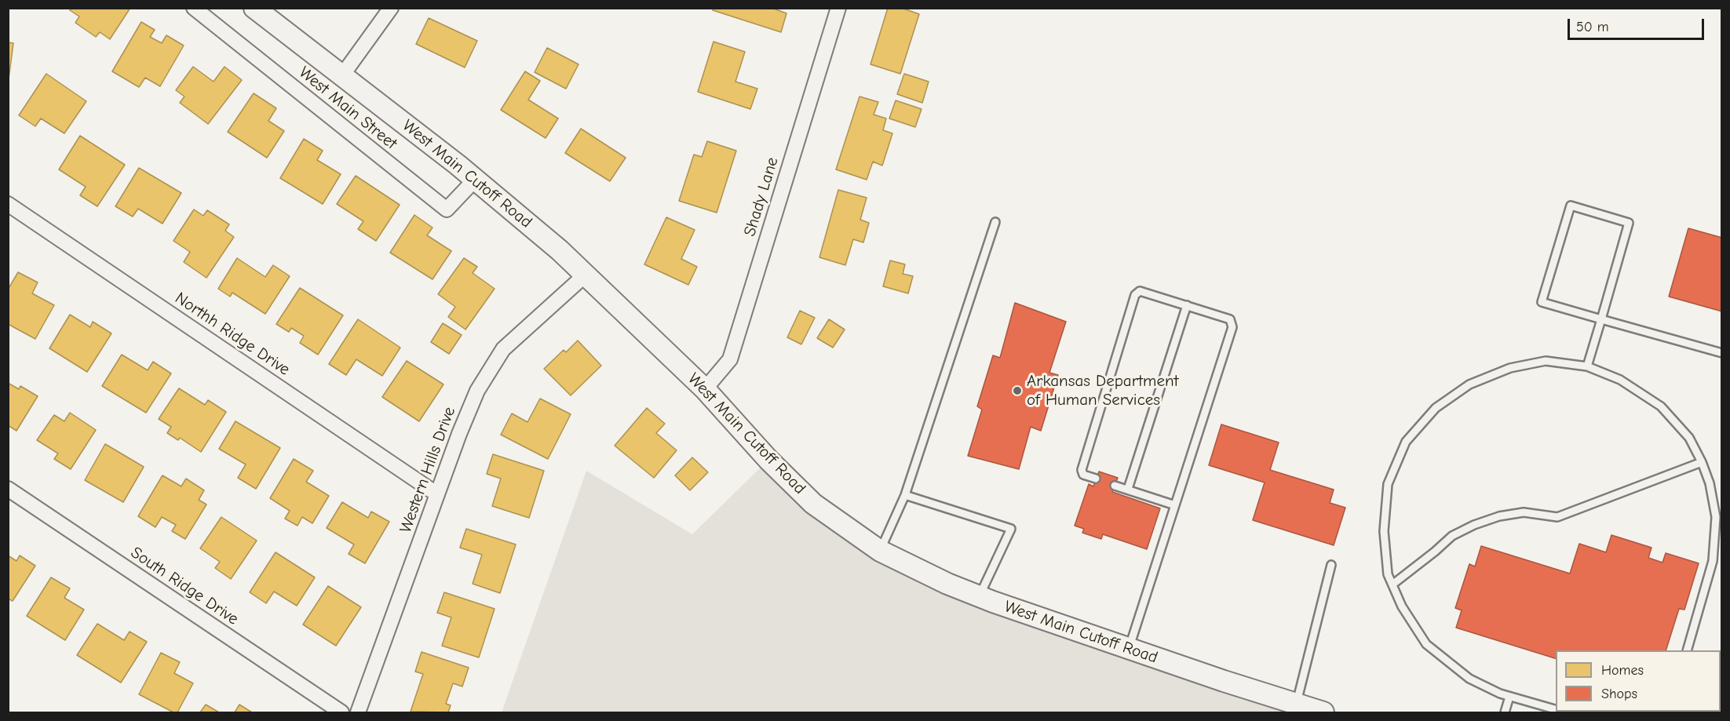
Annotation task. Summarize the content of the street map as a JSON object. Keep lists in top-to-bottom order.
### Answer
{
  "streets": {
    "main road": ["West Main Cutoff Road"],
    "street": [
      "West Main Street",
      "Shady Lane",
      "Northh Ridge Drive",
      "Western Hills Drive",
      "South Ridge Drive"
    ]
  },
  "crossings": [
    ["West Main Street", "West Main Cutoff Road"],
    ["West Main Cutoff Road", "Shady Lane"],
    ["West Main Cutoff Road", "Western Hills Drive"],
    ["Northh Ridge Drive", "Western Hills Drive"]
  ],
  "places": ["Arkansas Department of Human Services"],
  "legend": ["Homes", "Shops"],
  "scale_bar": "50 m"
}
